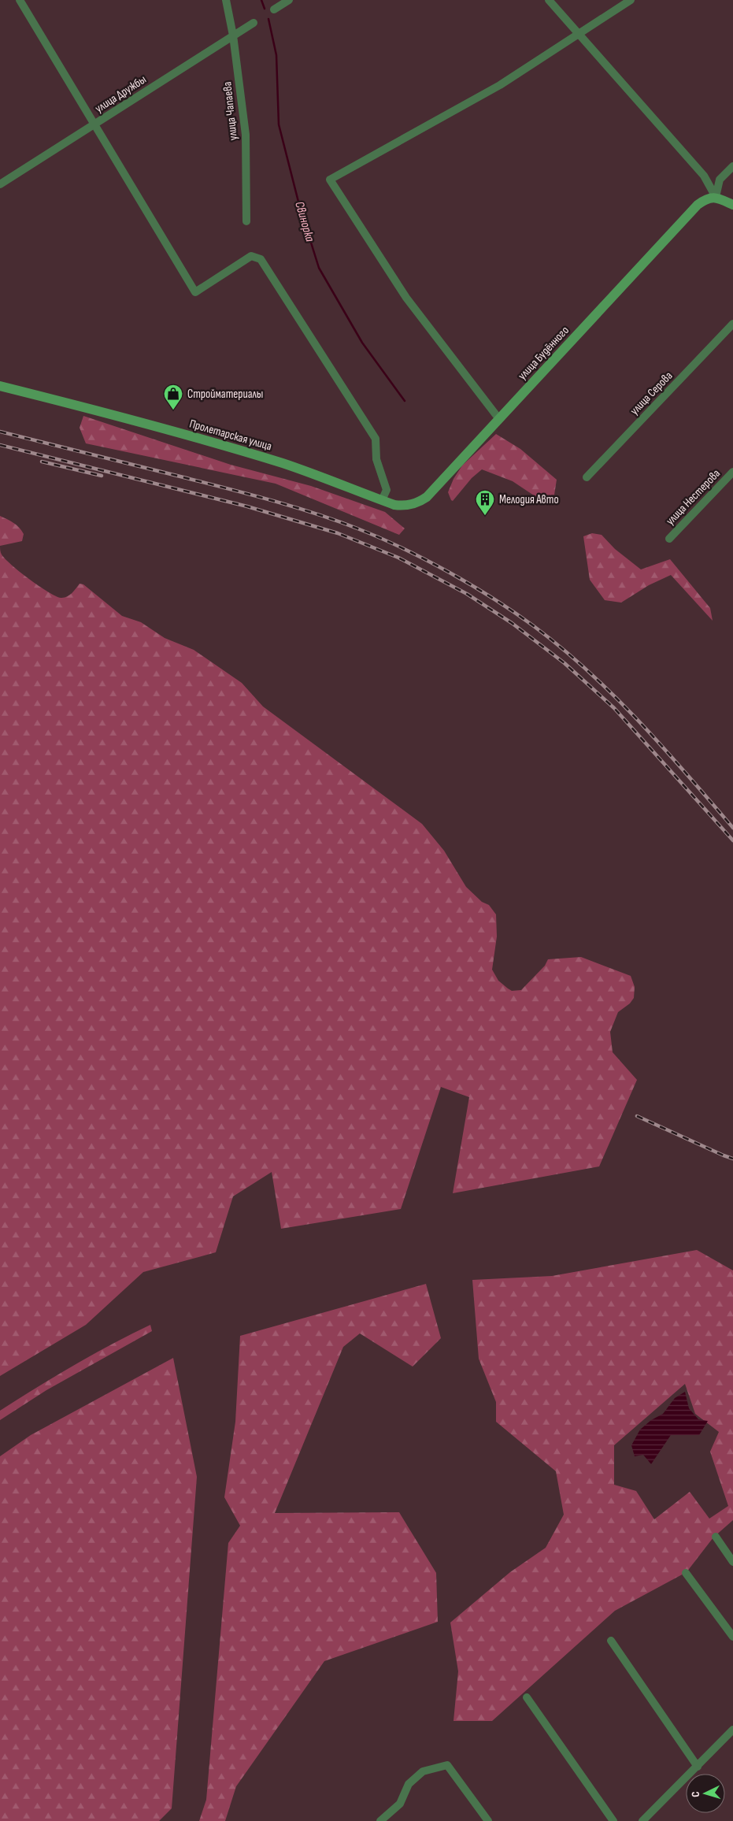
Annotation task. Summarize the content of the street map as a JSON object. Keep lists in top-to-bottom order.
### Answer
{
  "streets": {
    "main road": ["улица Будённого", "Пролетарская улица"],
    "street": [
      "улица Дружбы",
      "улица Чапаева",
      "улица Серова",
      "улица Нестерова"
    ]
  },
  "crossings": [
    ["улица Дружбы", "улица Чапаева"],
    ["улица Будённого", "Пролетарская улица"]
  ],
  "water": ["Свинорка"],
  "places": {
    "shop": ["Стройматериалы"],
    "building": ["Мелодия Авто"]
  },
  "north": "left"
}
